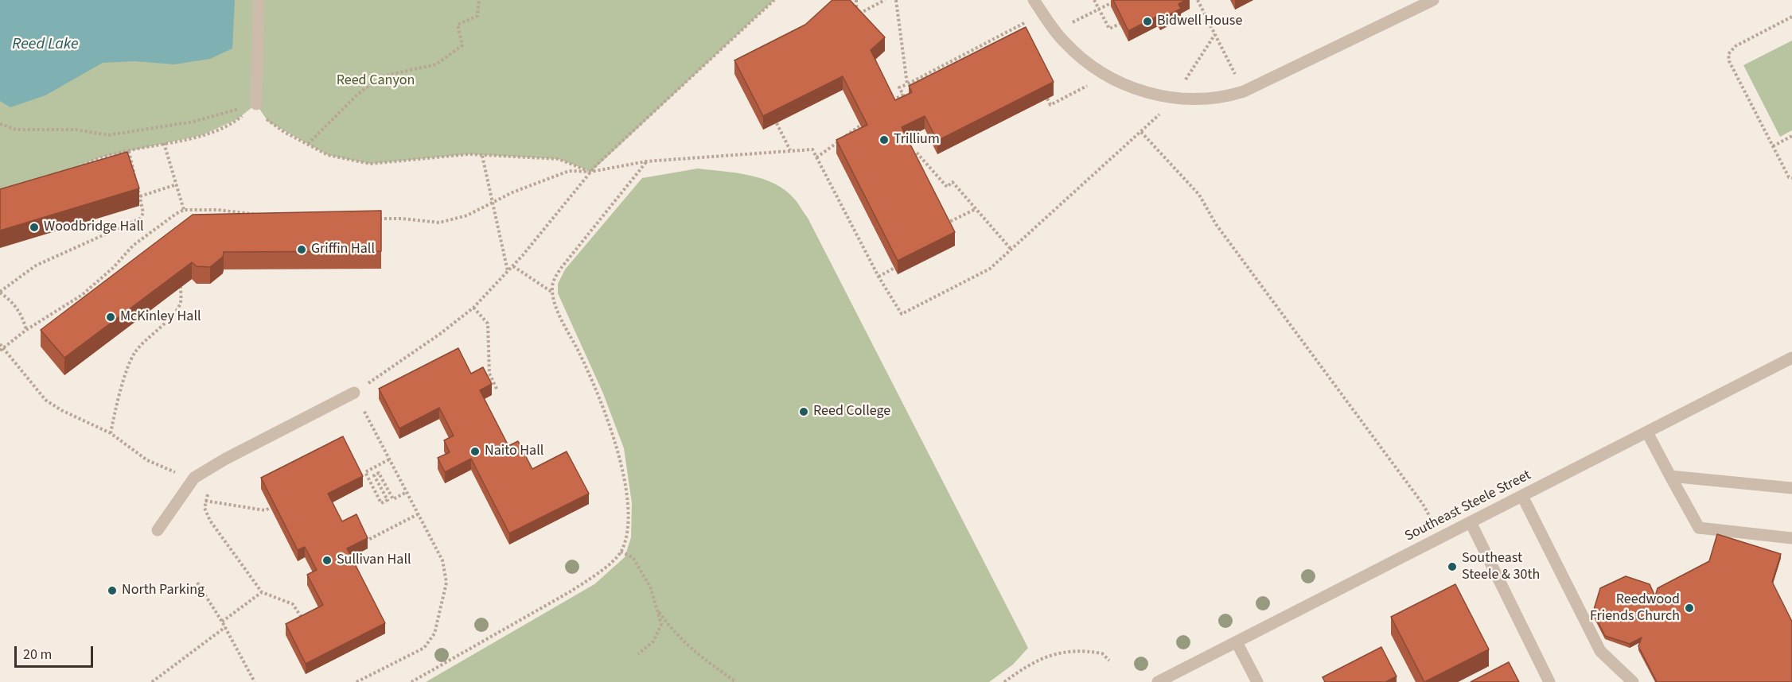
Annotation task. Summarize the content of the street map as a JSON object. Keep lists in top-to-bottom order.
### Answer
{
  "streets": {
    "street": ["Southeast Steele Street"]
  },
  "water": ["Reed Lake"],
  "parks": ["Reed Canyon"],
  "places": [
    "Bidwell House",
    "Trillium",
    "Woodbridge Hall",
    "Griffin Hall",
    "McKinley Hall",
    "Reed College",
    "Naito Hall",
    "Sullivan Hall",
    "Southeast Steele & 30th",
    "North Parking",
    "Reedwood Friends Church"
  ],
  "scale_bar": "20 m"
}
